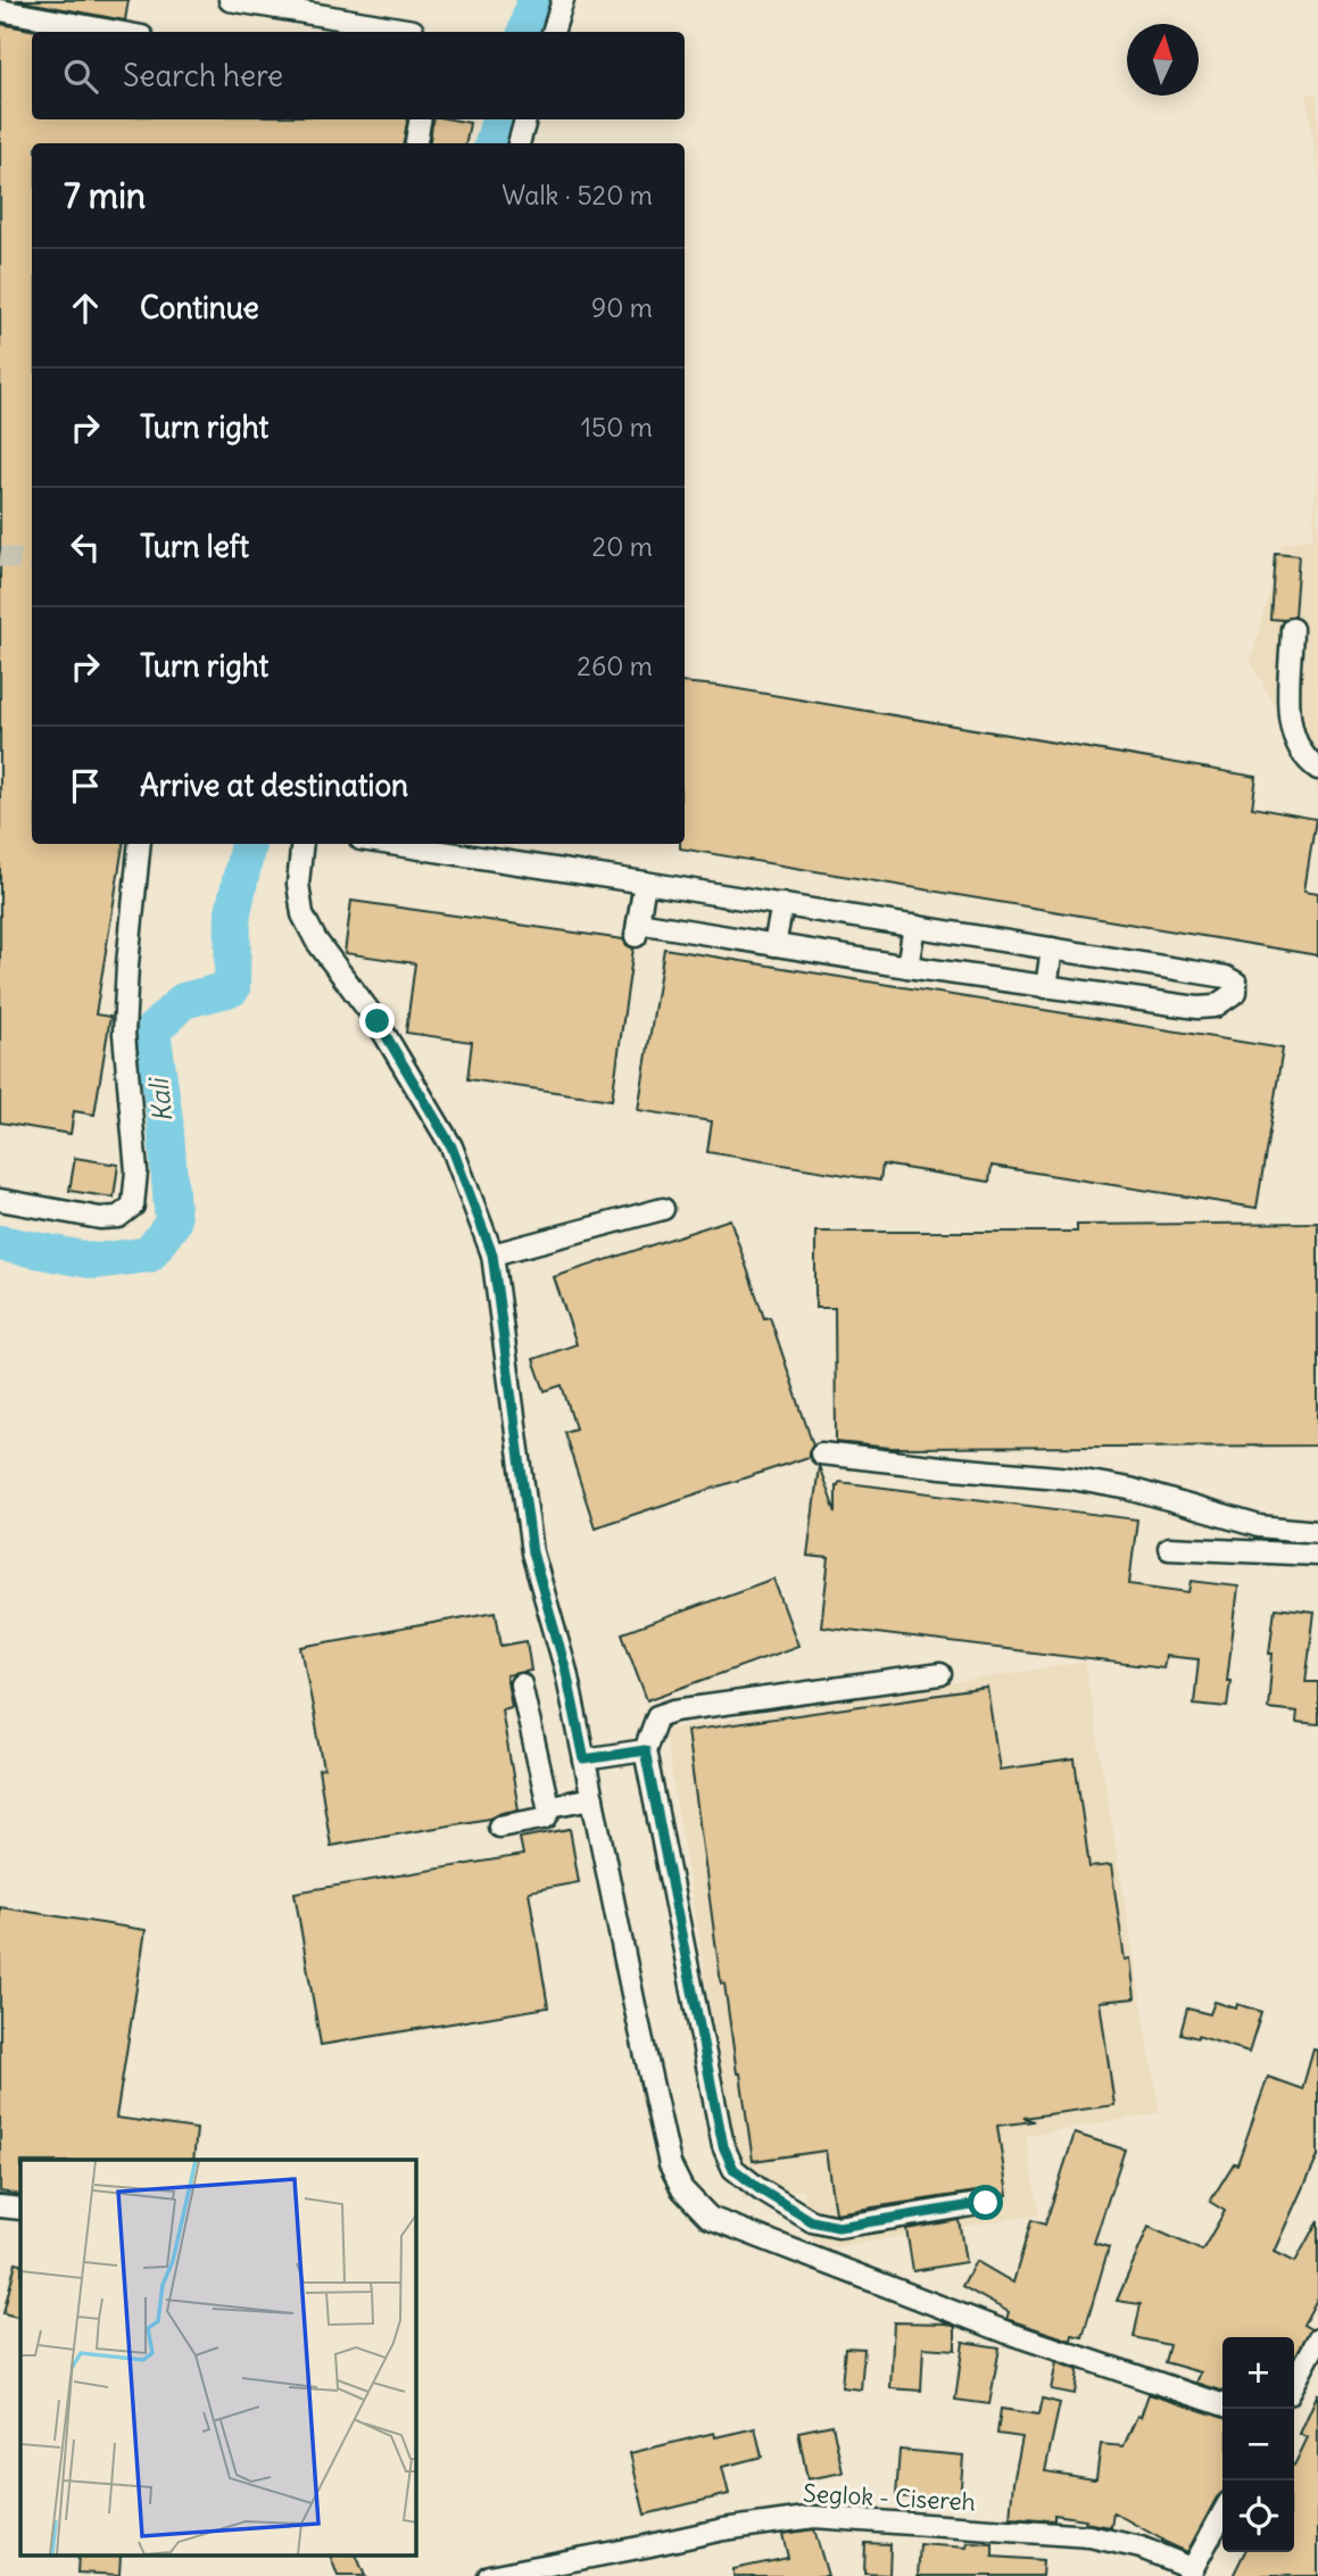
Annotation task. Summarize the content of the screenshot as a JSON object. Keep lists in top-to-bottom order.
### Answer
{
  "streets": {
    "street": ["Seglok - Cisereh"]
  },
  "water": ["Kali"],
  "north": "top",
  "page": {
    "search": "Search here",
    "heading": ["7 min", "Walk · 520 m"],
    "list": [
      ["Continue", "90 m"],
      ["Turn right", "150 m"],
      ["Turn left", "20 m"],
      ["Turn right", "260 m"],
      "Arrive at destination"
    ],
    "map_buttons": ["+", "−"]
  }
}
